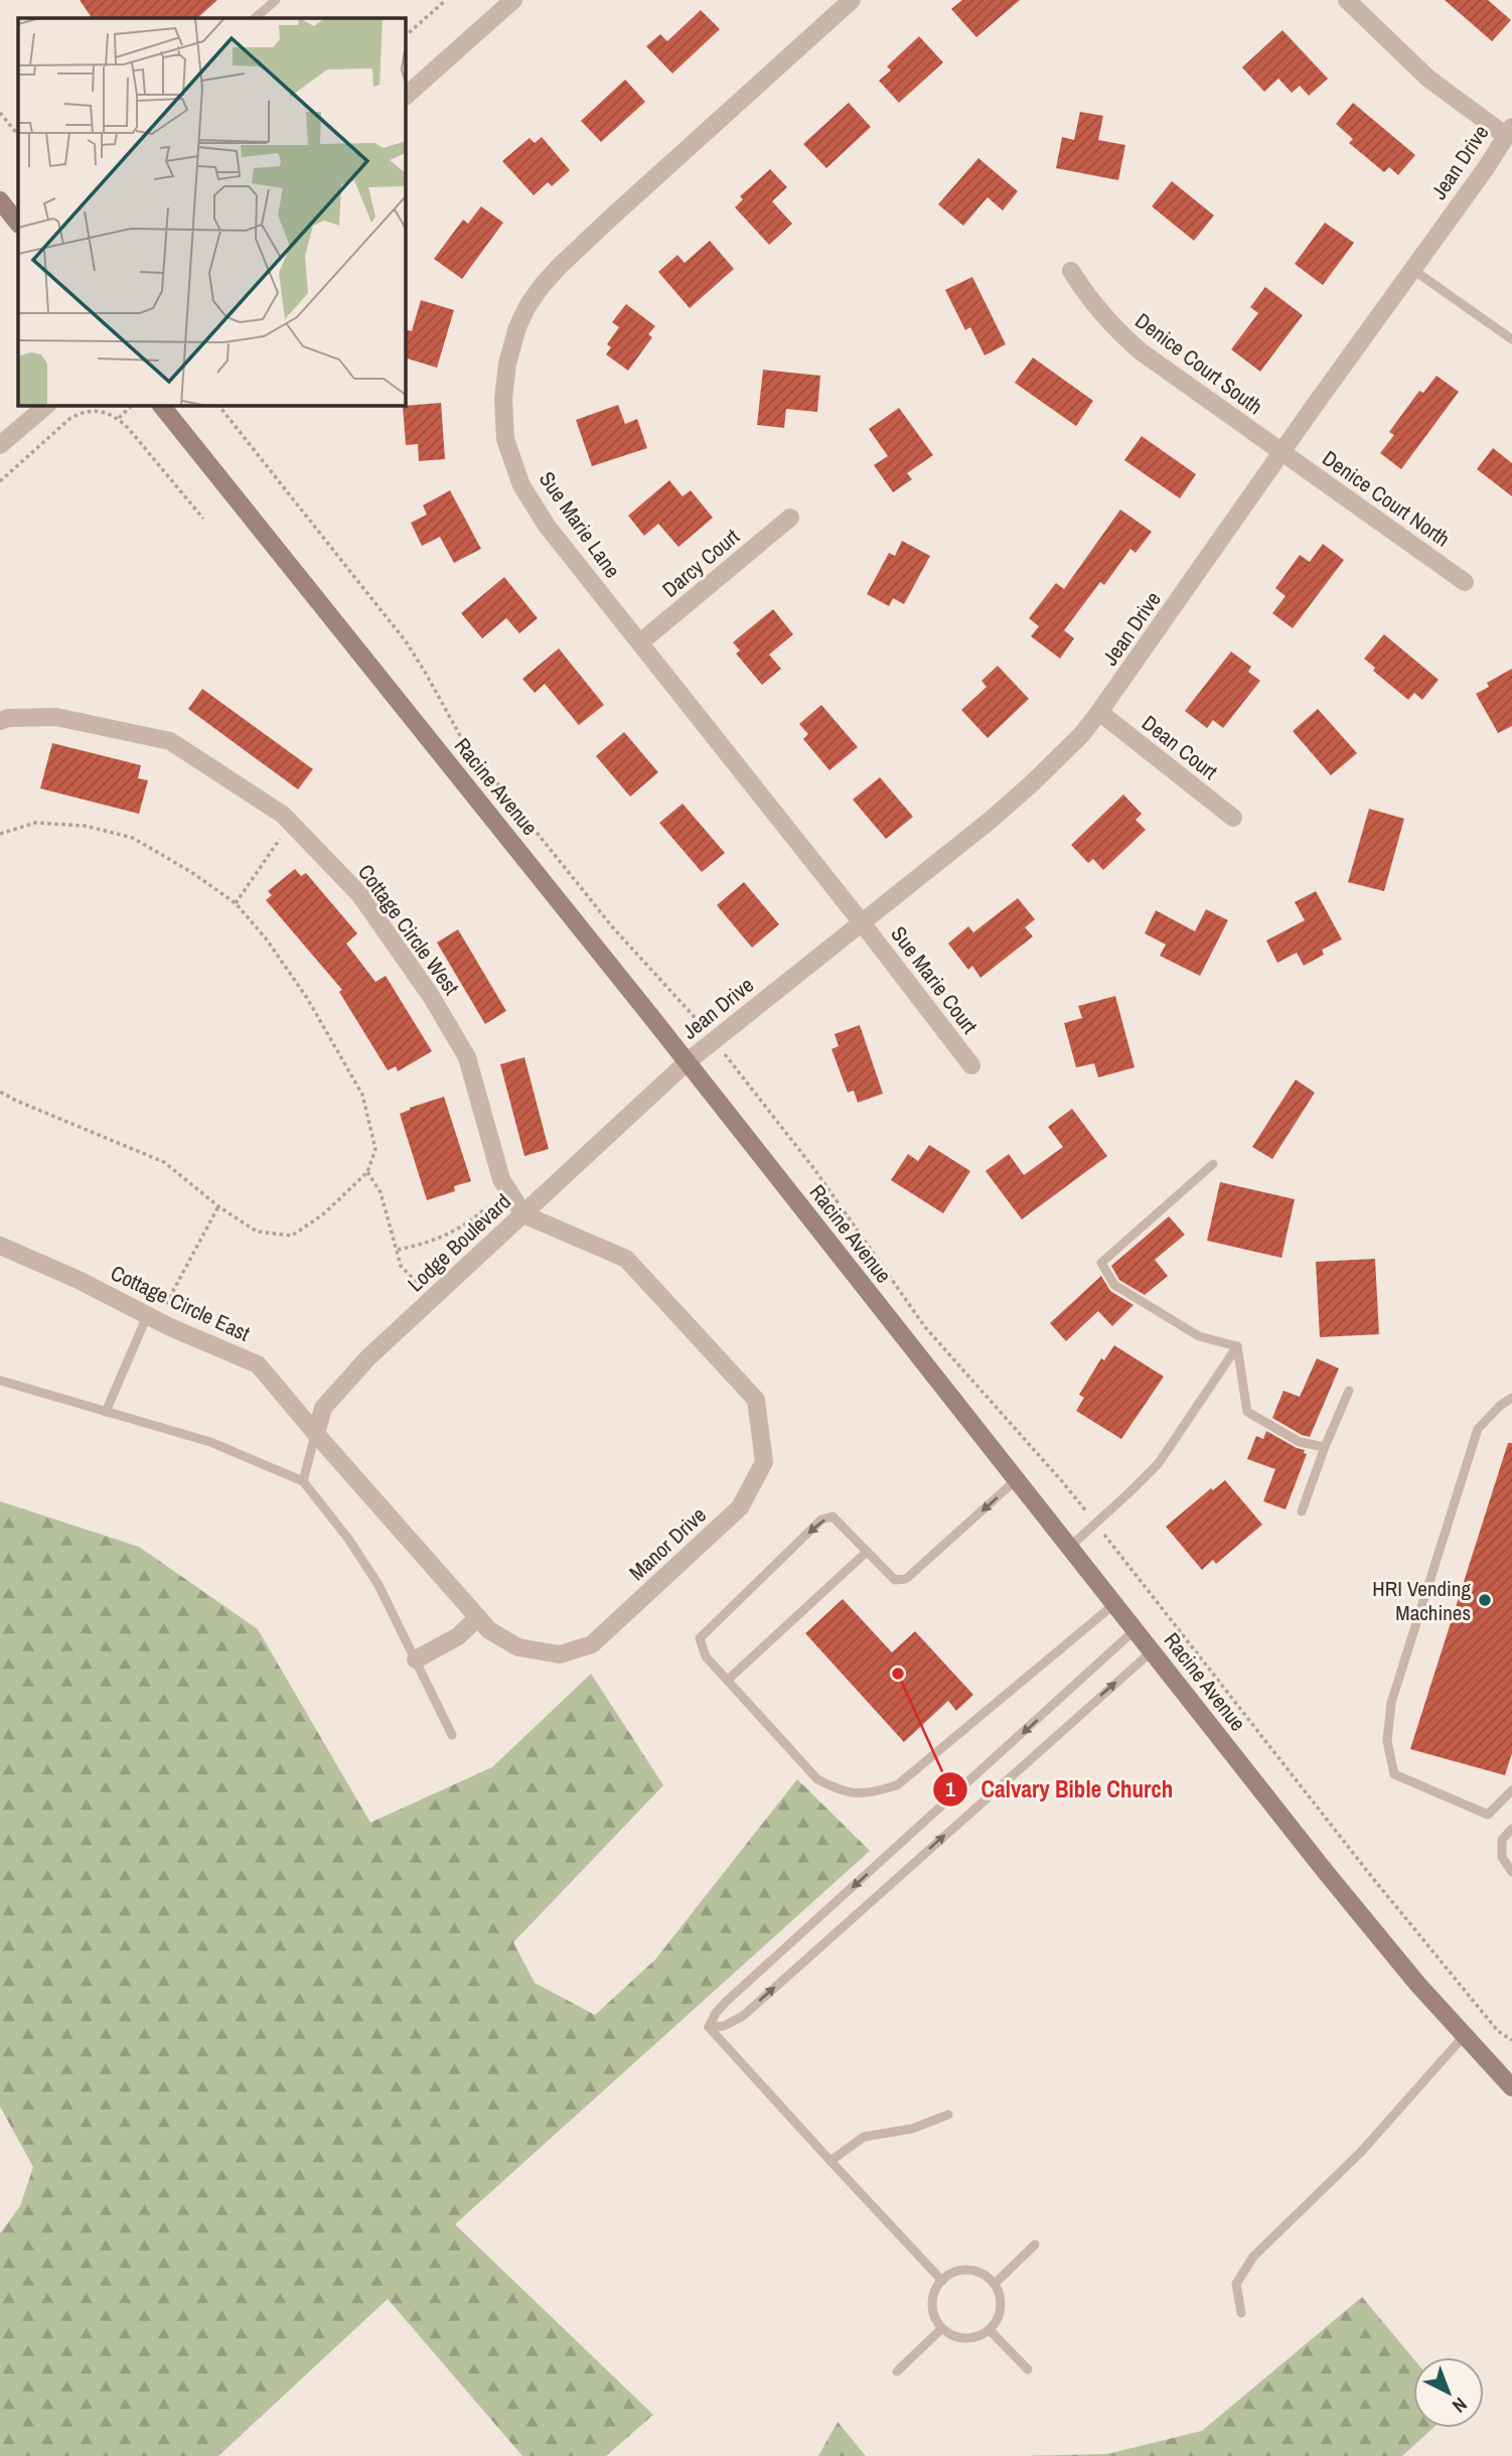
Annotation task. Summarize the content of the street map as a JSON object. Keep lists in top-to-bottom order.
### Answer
{
  "streets": {
    "main road": ["Racine Avenue"],
    "street": [
      "Jean Drive",
      "Denice Court South",
      "Denice Court North",
      "Sue Marie Lane",
      "Darcy Court",
      "Dean Court",
      "Cottage Circle West",
      "Sue Marie Court",
      "Lodge Boulevard",
      "Cottage Circle East",
      "Manor Drive"
    ]
  },
  "crossings": [
    ["Jean Drive", "Denice Court South"],
    ["Jean Drive", "Denice Court North"],
    ["Jean Drive", "Sue Marie Lane"],
    ["Jean Drive", "Dean Court"],
    ["Jean Drive", "Racine Avenue"],
    ["Jean Drive", "Sue Marie Court"],
    ["Jean Drive", "Lodge Boulevard"],
    ["Denice Court South", "Denice Court North"],
    ["Sue Marie Lane", "Darcy Court"],
    ["Sue Marie Lane", "Sue Marie Court"],
    ["Racine Avenue", "Lodge Boulevard"],
    ["Cottage Circle West", "Lodge Boulevard"],
    ["Cottage Circle West", "Manor Drive"],
    ["Lodge Boulevard", "Cottage Circle East"],
    ["Lodge Boulevard", "Manor Drive"],
    ["Cottage Circle East", "Manor Drive"]
  ],
  "places": ["HRI Vending Machines", "Calvary Bible Church"],
  "north": "bottom right"
}
